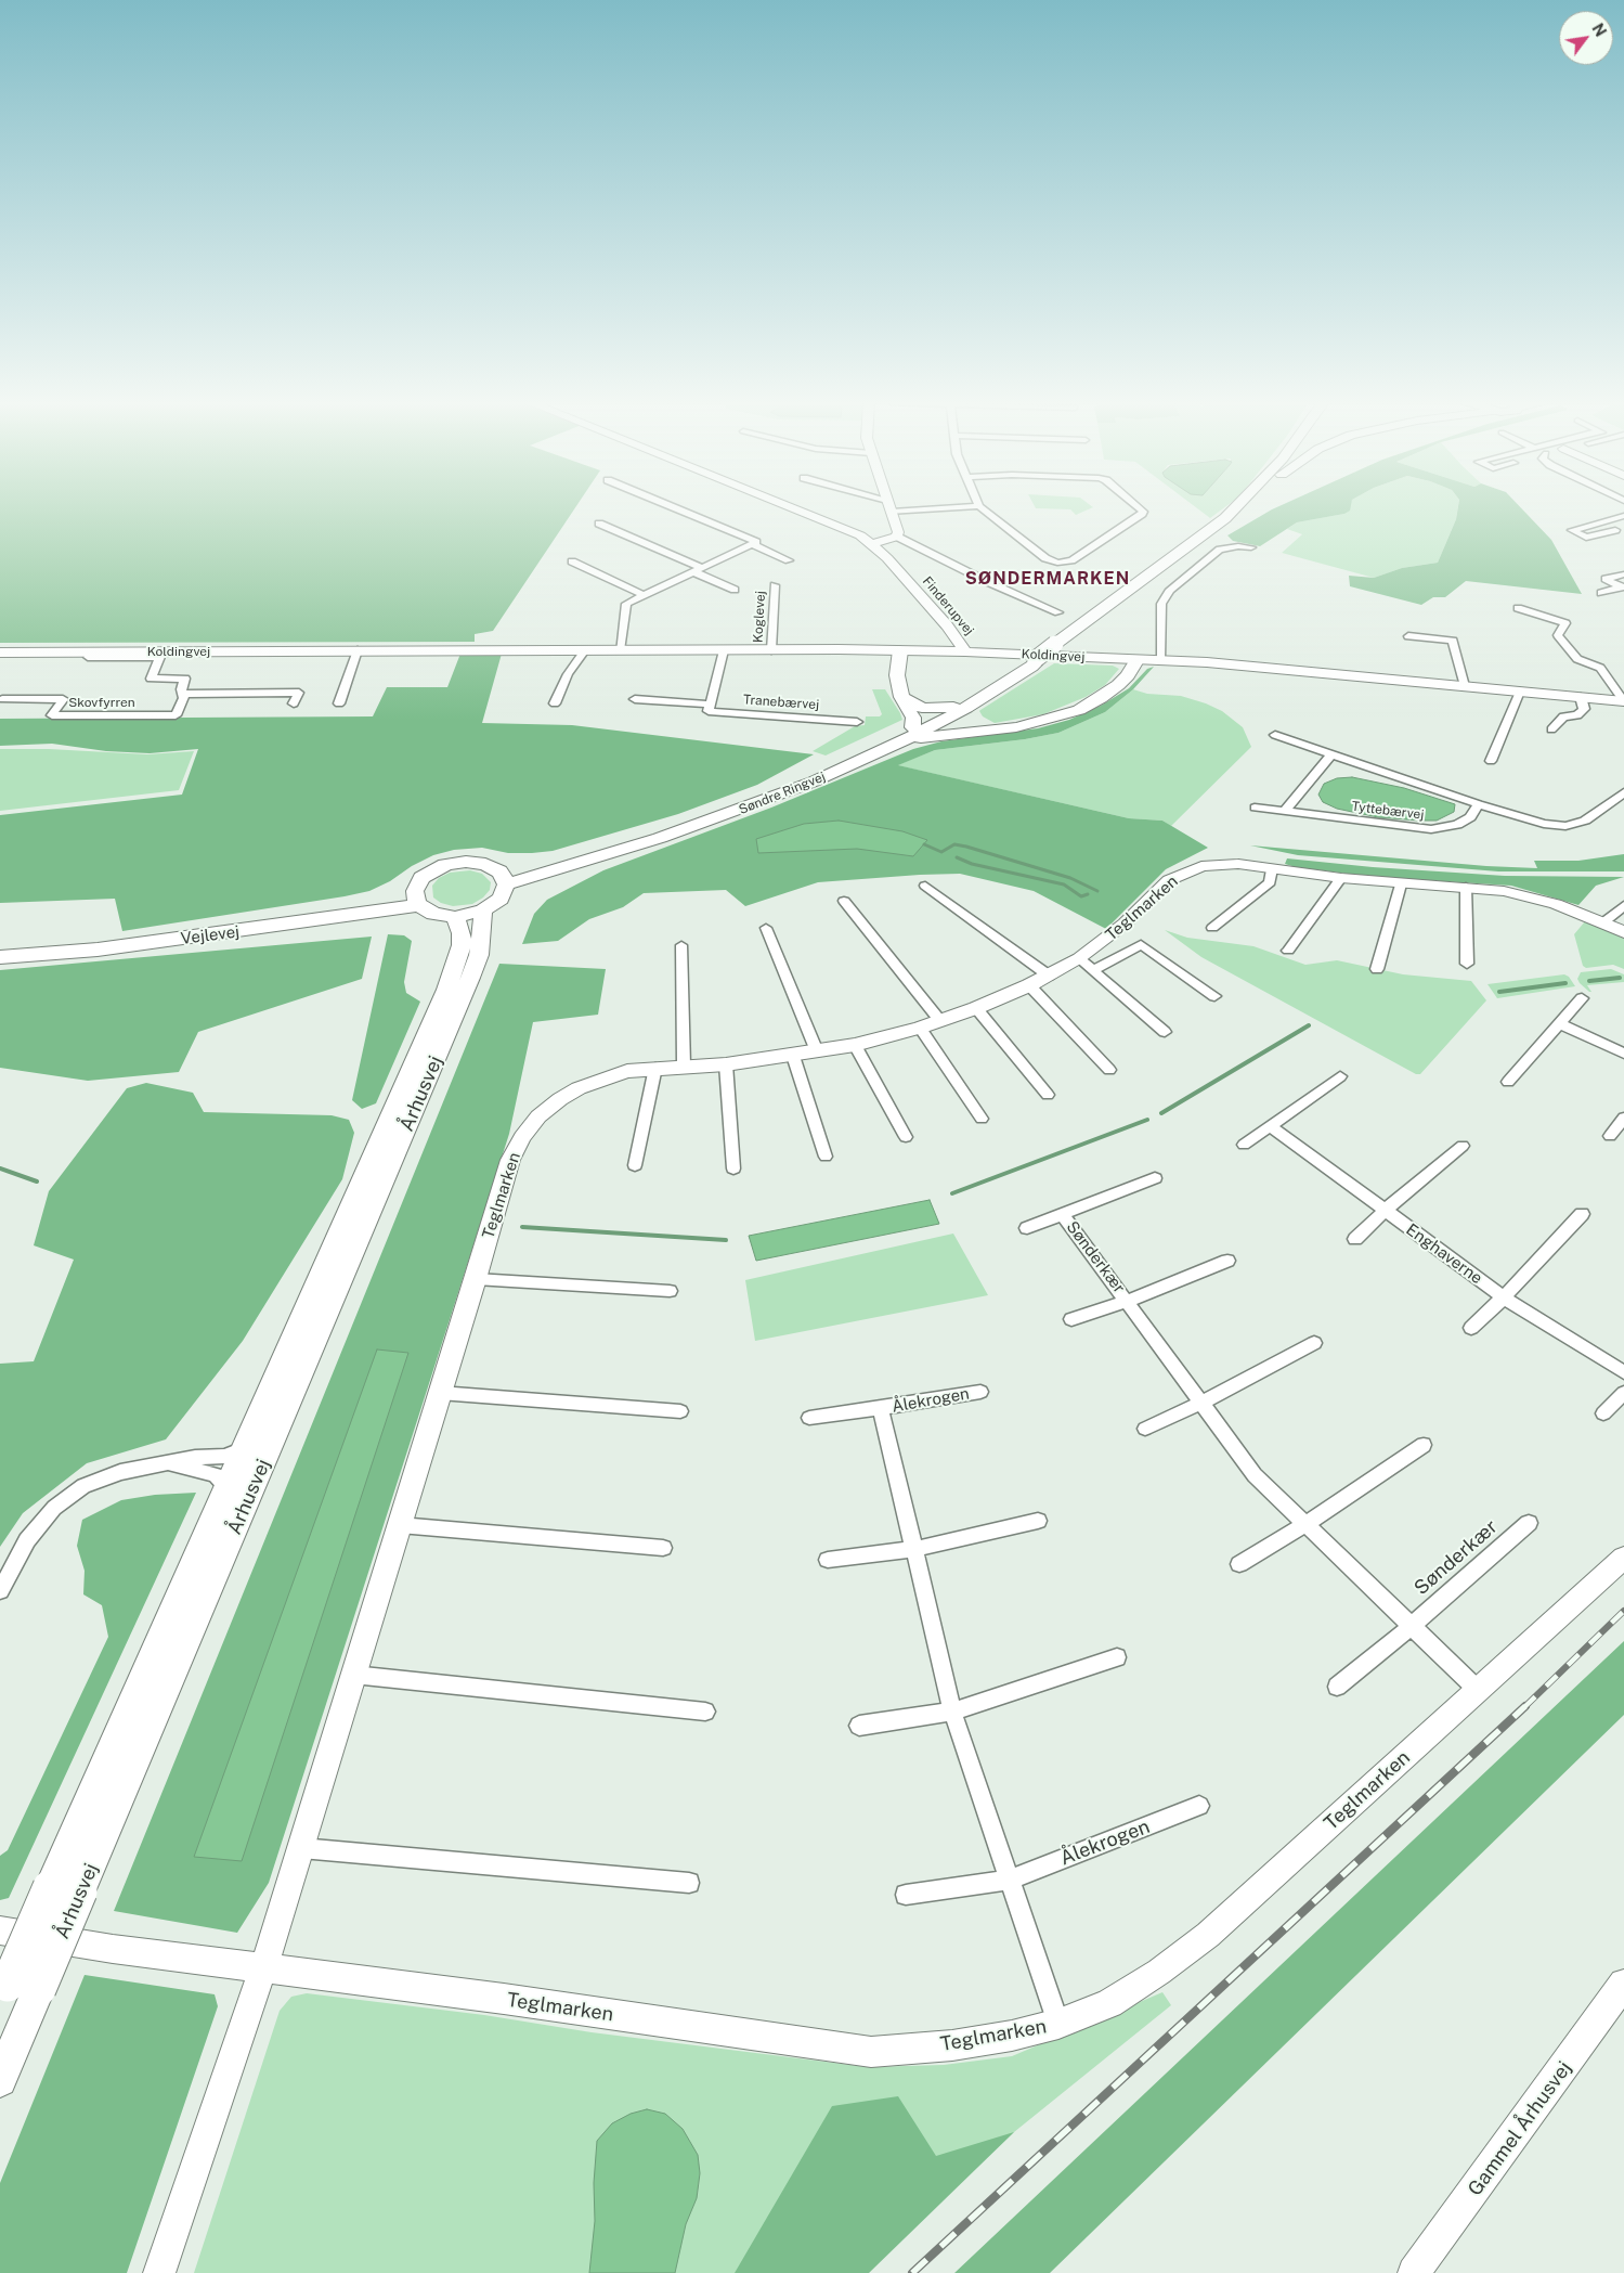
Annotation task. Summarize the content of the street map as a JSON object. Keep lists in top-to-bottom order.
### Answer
{
  "streets": {
    "main road": ["Søndre Ringvej", "Vejlevej", "Århusvej"],
    "street": [
      "Finderupvej",
      "Koglevej",
      "Koldingvej",
      "Skovfyrren",
      "Tranebærvej",
      "Tyttebærvej",
      "Teglmarken",
      "Enghaverne",
      "Sønderkær",
      "Ålekrogen",
      "Gammel Århusvej"
    ]
  },
  "crossings": [
    ["Finderupvej", "Koldingvej"],
    ["Koglevej", "Koldingvej"],
    ["Koldingvej", "Skovfyrren"],
    ["Søndre Ringvej", "Vejlevej"],
    ["Søndre Ringvej", "Århusvej"],
    ["Teglmarken", "Sønderkær"],
    ["Teglmarken", "Ålekrogen"],
    ["Vejlevej", "Århusvej"]
  ],
  "districts": ["SØNDERMARKEN"],
  "north": "top right"
}
